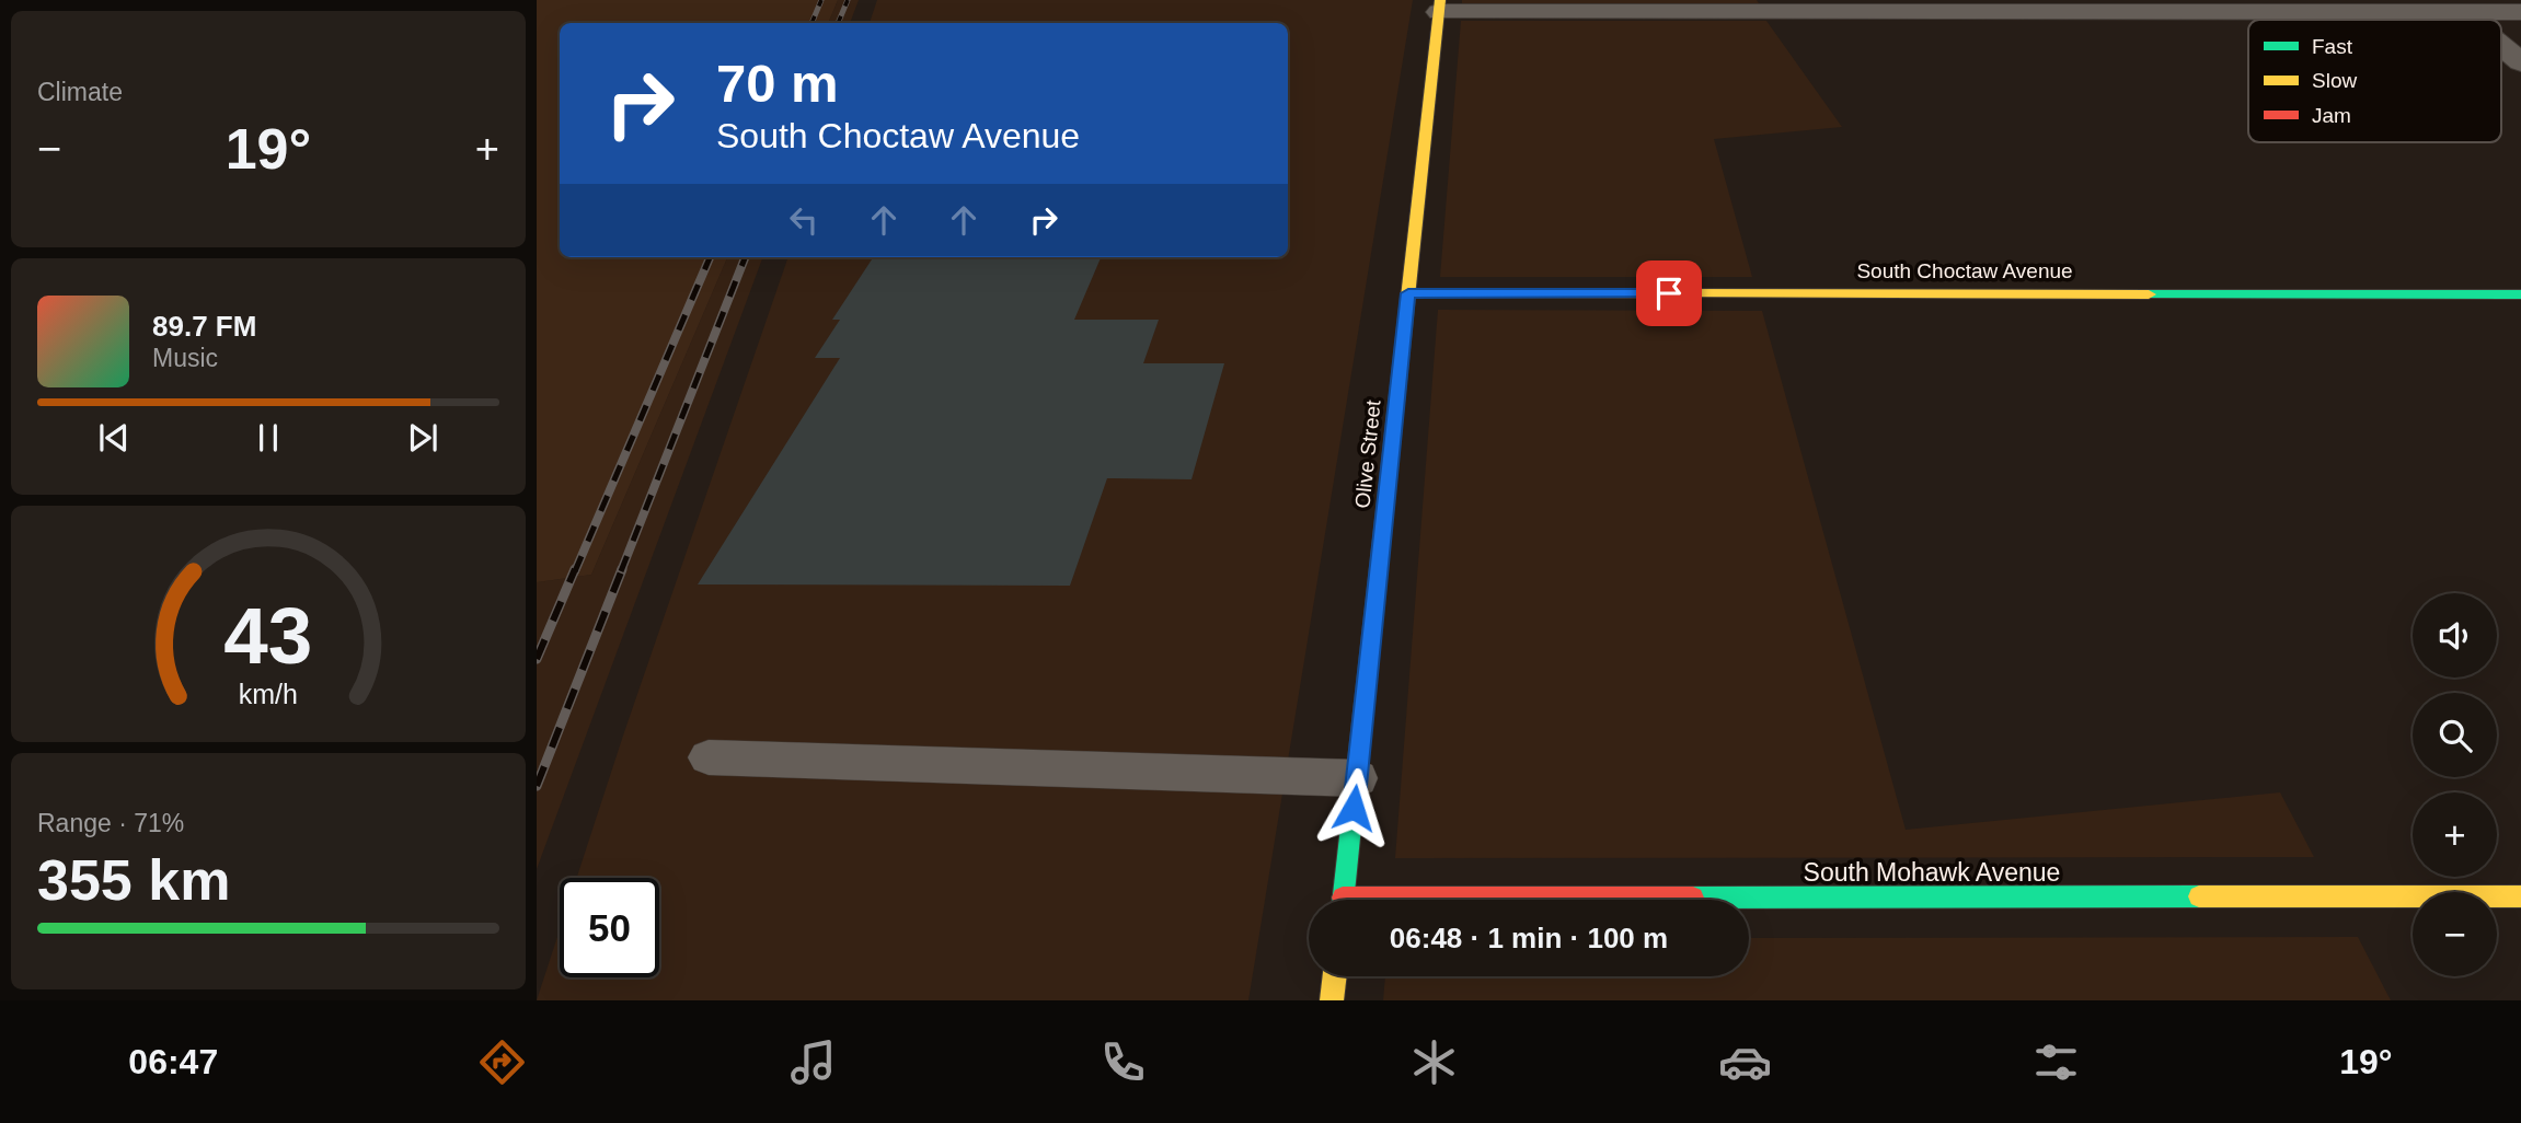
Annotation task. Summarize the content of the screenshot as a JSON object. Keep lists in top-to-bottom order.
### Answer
{
  "streets": {
    "street": ["South Choctaw Avenue", "Olive Street", "South Mohawk Avenue"]
  },
  "crossings": [
    ["South Choctaw Avenue", "Olive Street"]
  ],
  "legend": ["Fast", "Slow", "Jam"],
  "page": {
    "tile": [
      "Climate",
      ["Range · 71%", "355 km"]
    ],
    "turn": ["70 m", "South Choctaw Avenue"],
    "heat": ["−", "19°", "+"],
    "song": ["89.7 FM", "Music"],
    "map_buttons": ["+", "−"],
    "limit": "50",
    "trip": "06:48 · 1 min · 100 m",
    "tabs": ["06:47", "19°"],
    "gauge": ["43", "km/h"]
  }
}
